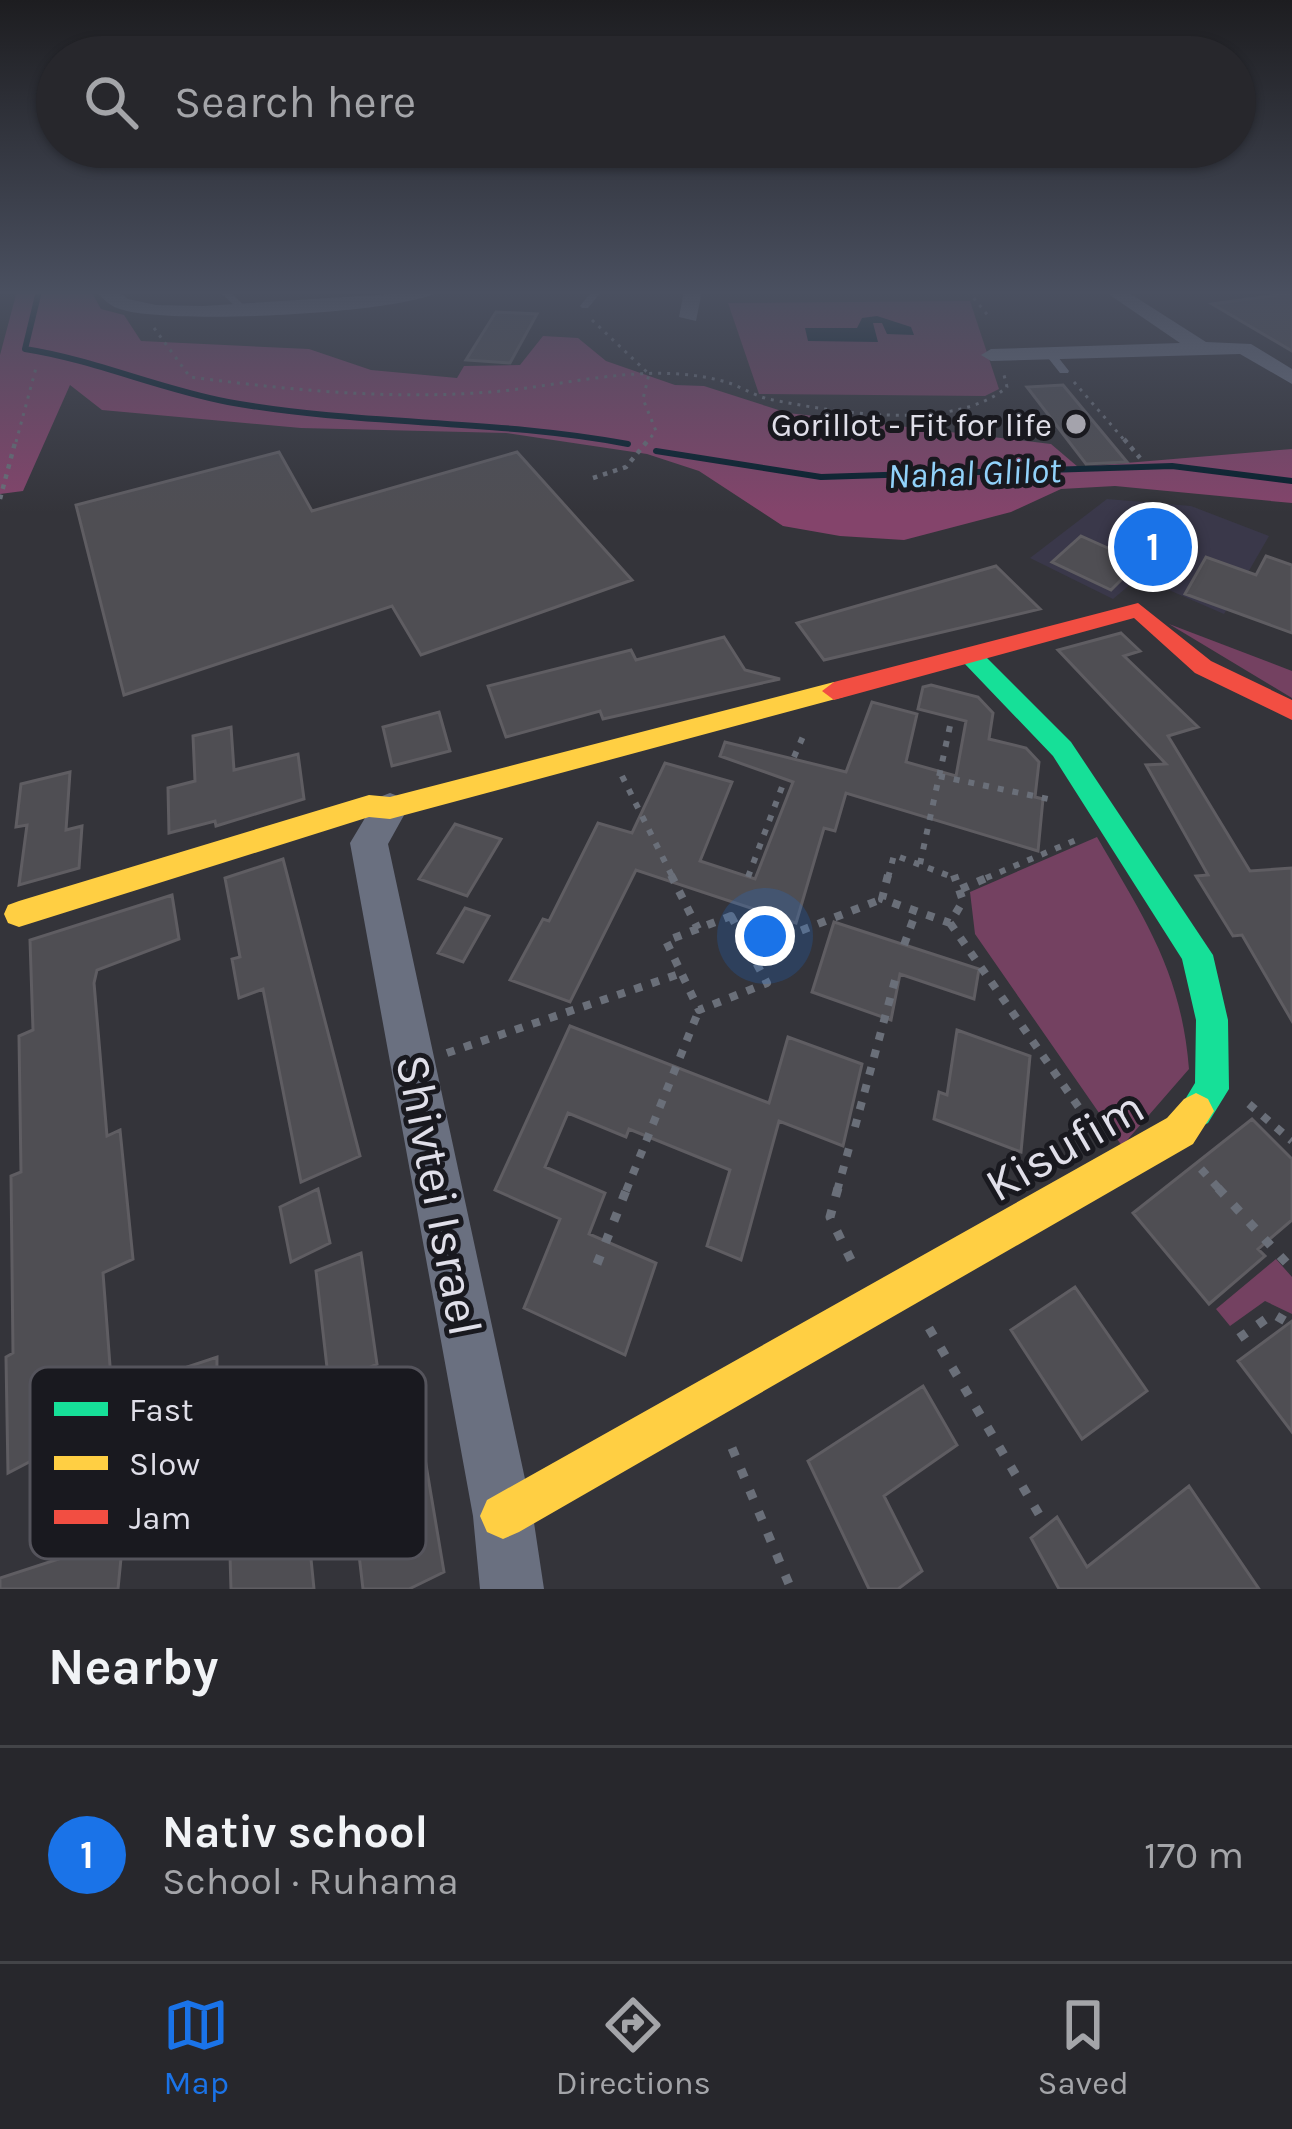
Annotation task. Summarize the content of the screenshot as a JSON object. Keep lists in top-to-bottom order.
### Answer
{
  "streets": {
    "street": ["Kisufim", "Shivtei Israel"]
  },
  "crossings": [
    ["Kisufim", "Shivtei Israel"]
  ],
  "water": ["Nahal Glilot"],
  "places": ["Gorillot - Fit for life"],
  "legend": ["Fast", "Slow", "Jam"],
  "page": {
    "search": "Search here",
    "pins": "1",
    "heading": "Nearby",
    "list": [
      {
        "mark": "1",
        "name": "Nativ school",
        "note": "School · Ruhama",
        "value": "170 m"
      }
    ],
    "nav": ["Map", "Directions", "Saved"]
  }
}
